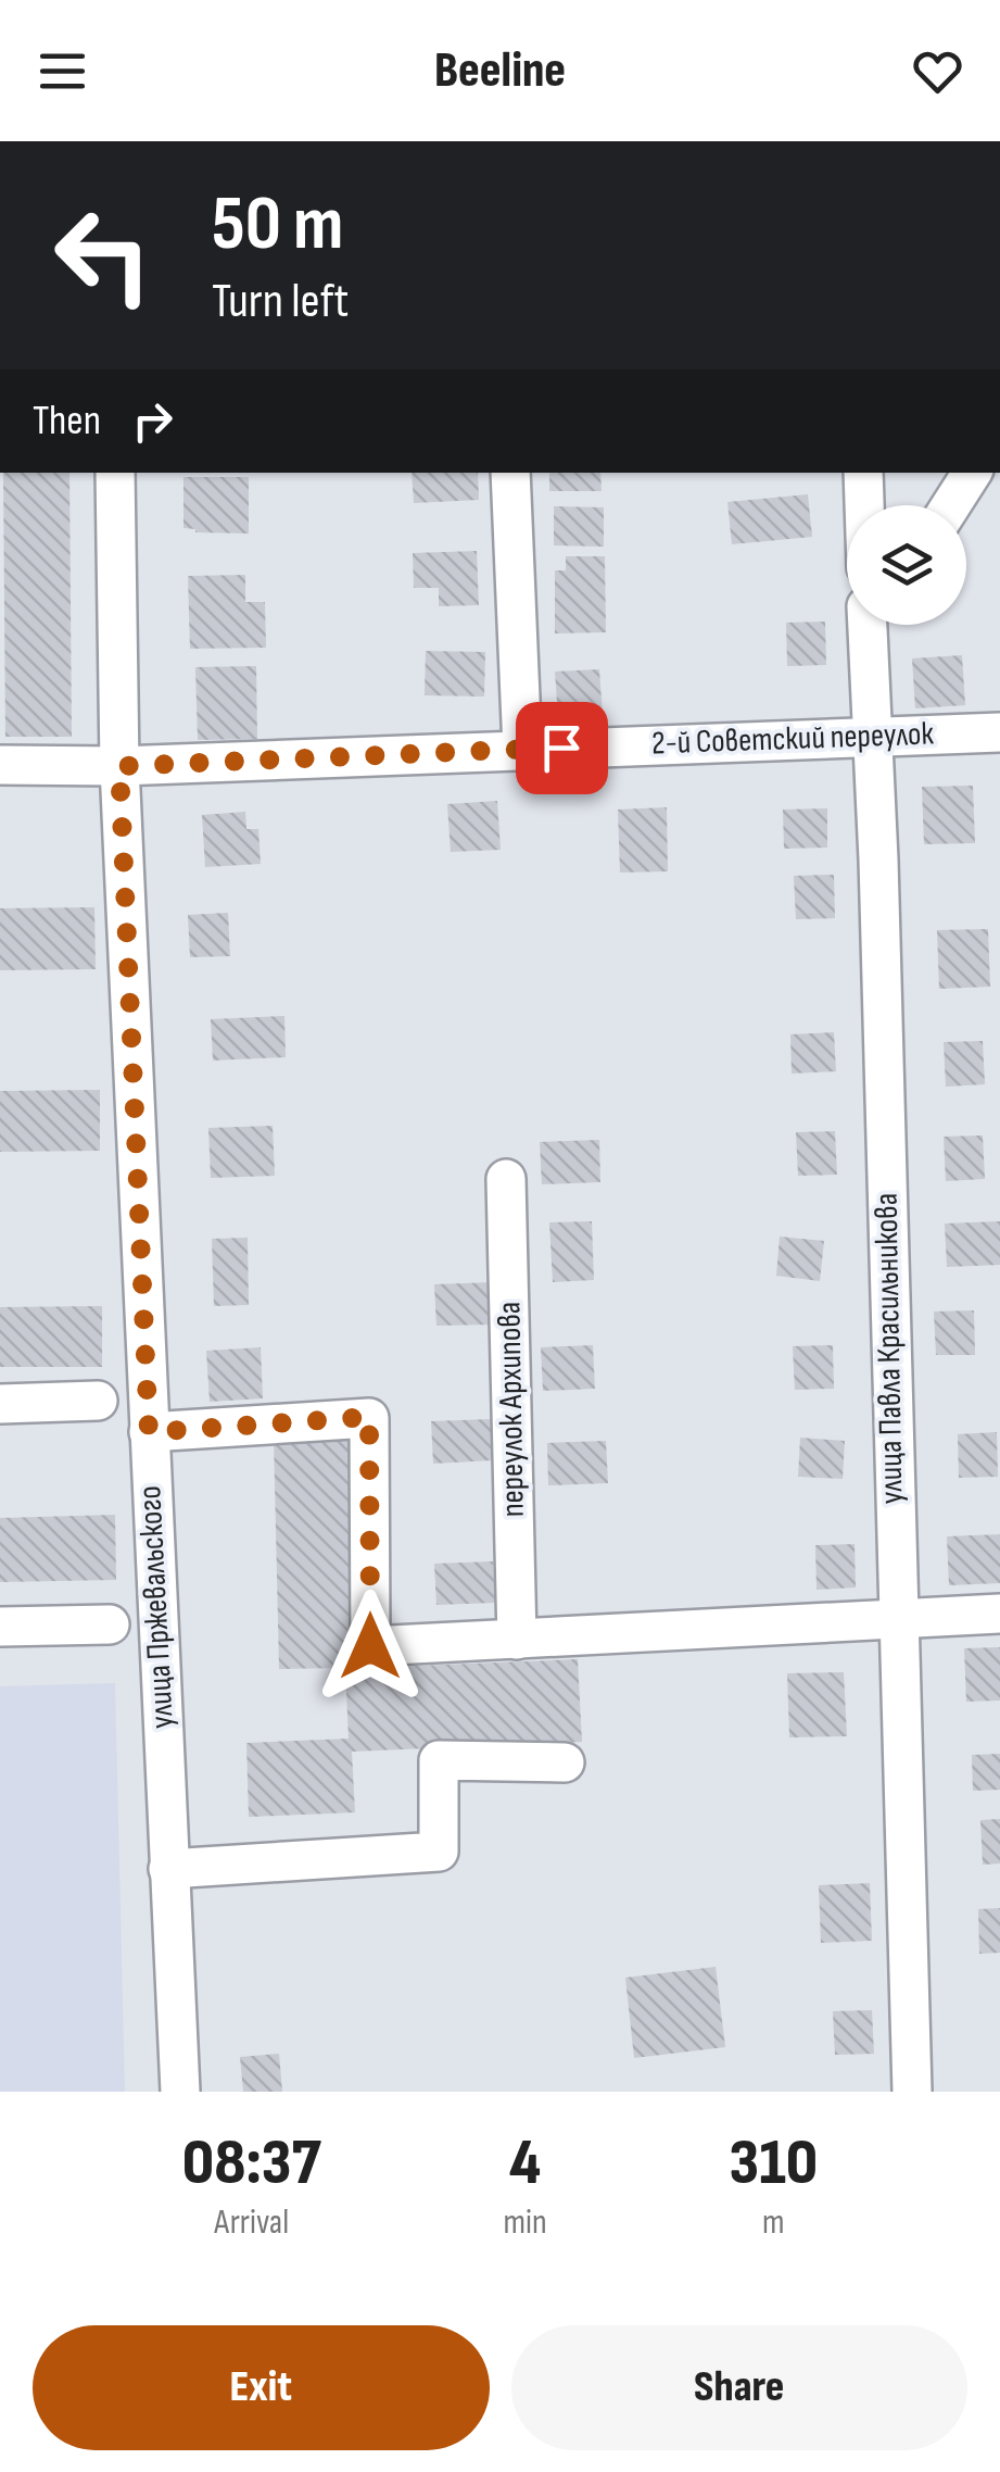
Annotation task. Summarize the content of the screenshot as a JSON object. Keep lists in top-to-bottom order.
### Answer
{
  "streets": {
    "street": [
      "2-й Советский переулок",
      "улица Павла Красильникова",
      "переулок Архипова",
      "улица Пржевальского"
    ]
  },
  "crossings": [
    ["2-й Советский переулок", "улица Павла Красильникова"],
    ["2-й Советский переулок", "улица Пржевальского"]
  ],
  "page": {
    "header": "Beeline",
    "turn": ["50 m", "Turn left"],
    "then": "Then",
    "eta": [
      "08:37",
      "Arrival",
      "4",
      "min",
      "310",
      "m"
    ],
    "buttons": ["Exit", "Share"]
  }
}
